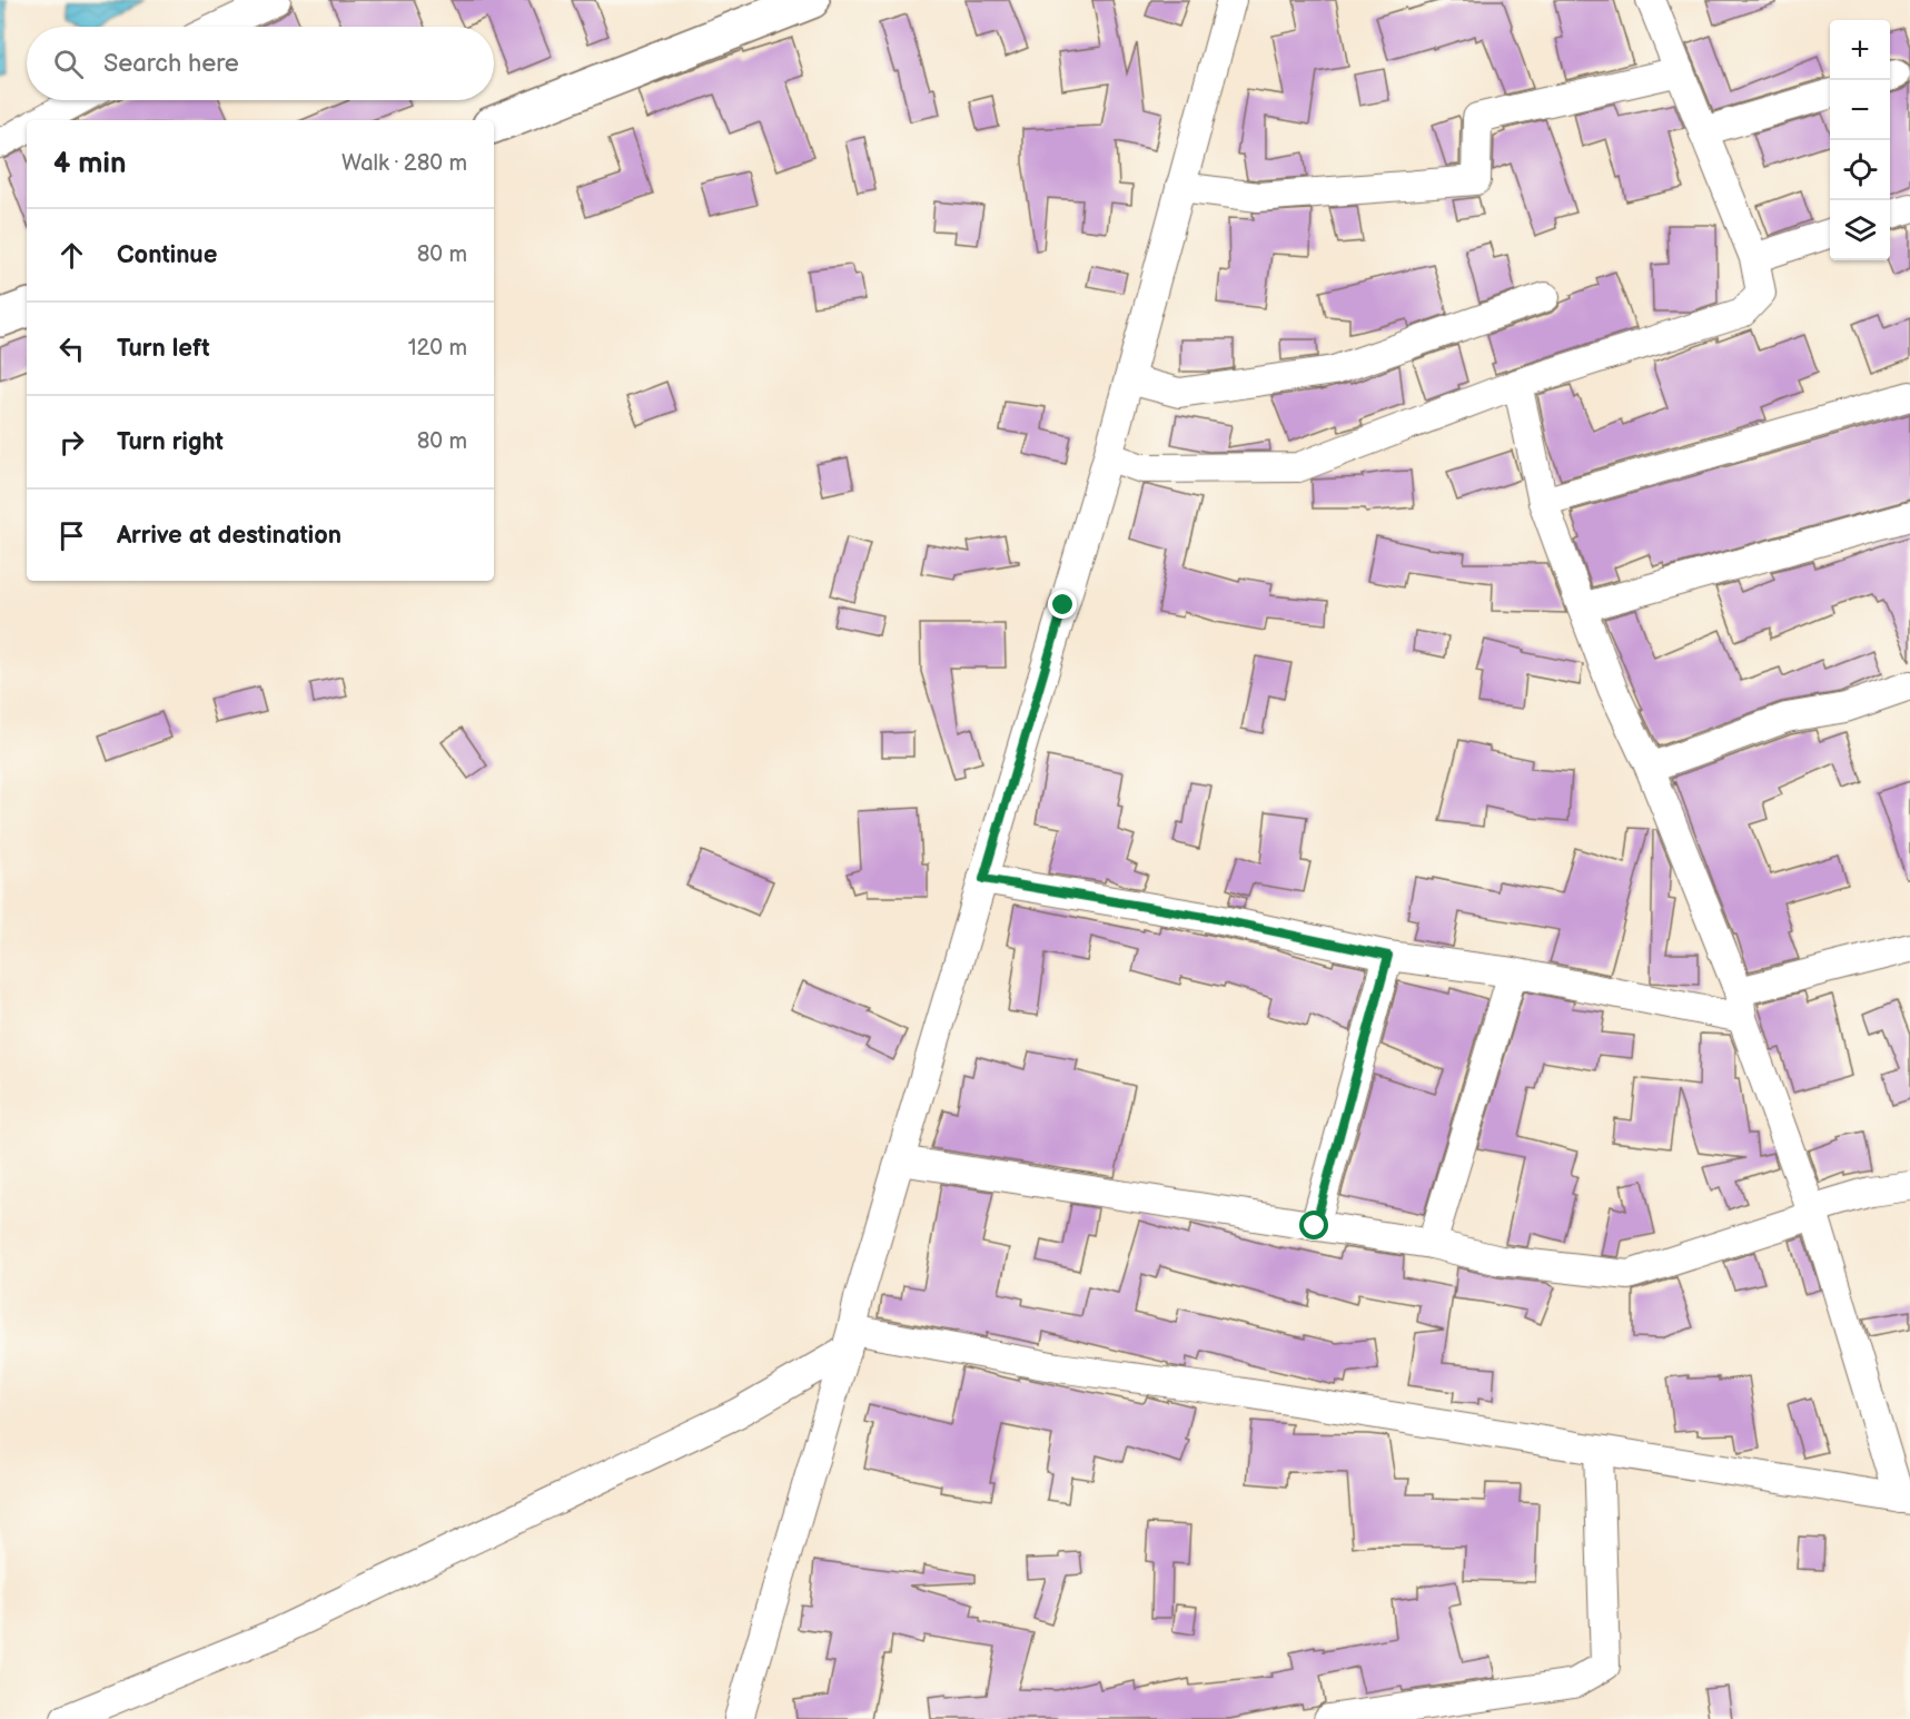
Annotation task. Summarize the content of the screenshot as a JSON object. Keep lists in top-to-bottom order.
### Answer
{
  "page": {
    "map_buttons": ["+", "−"],
    "search": "Search here",
    "heading": ["4 min", "Walk · 280 m"],
    "list": [
      ["Continue", "80 m"],
      ["Turn left", "120 m"],
      ["Turn right", "80 m"],
      "Arrive at destination"
    ]
  }
}
